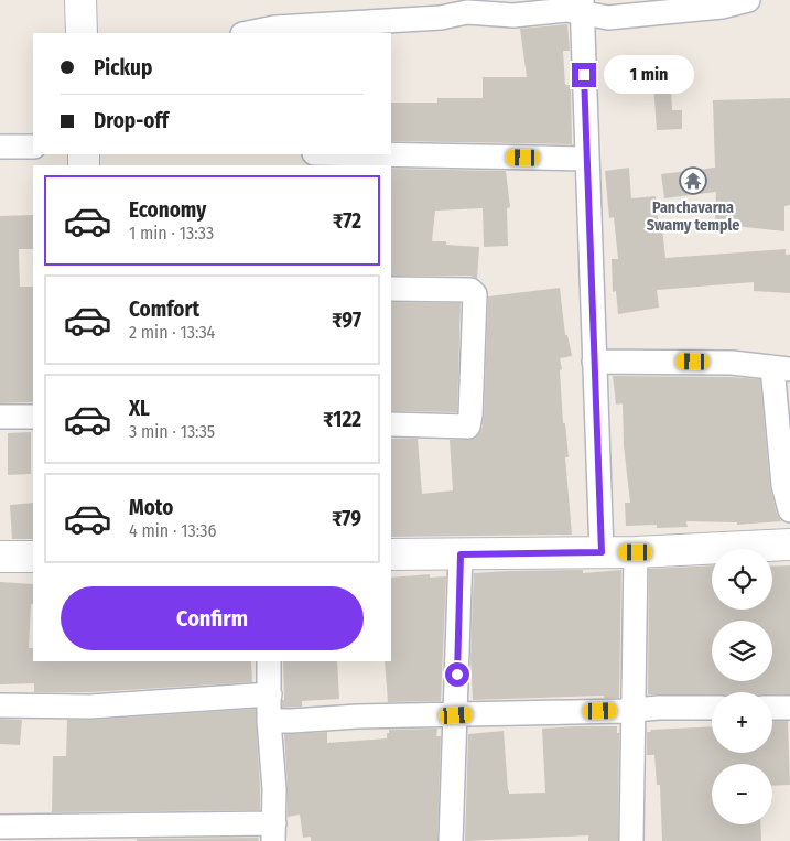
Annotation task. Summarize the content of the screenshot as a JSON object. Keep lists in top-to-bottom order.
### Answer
{
  "places": {
    "temple": ["Panchavarna Swamy temple"]
  },
  "page": {
    "banner": ["Pickup", "Drop-off"],
    "bubble": "1 min",
    "list": [
      {
        "name": "Economy",
        "note": "1 min · 13:33",
        "value": "₹72"
      },
      {
        "name": "Comfort",
        "note": "2 min · 13:34",
        "value": "₹97"
      },
      {
        "name": "XL",
        "note": "3 min · 13:35",
        "value": "₹122"
      },
      {
        "name": "Moto",
        "note": "4 min · 13:36",
        "value": "₹79"
      }
    ],
    "map_buttons": ["+", "−"],
    "buttons": "Confirm"
  }
}
